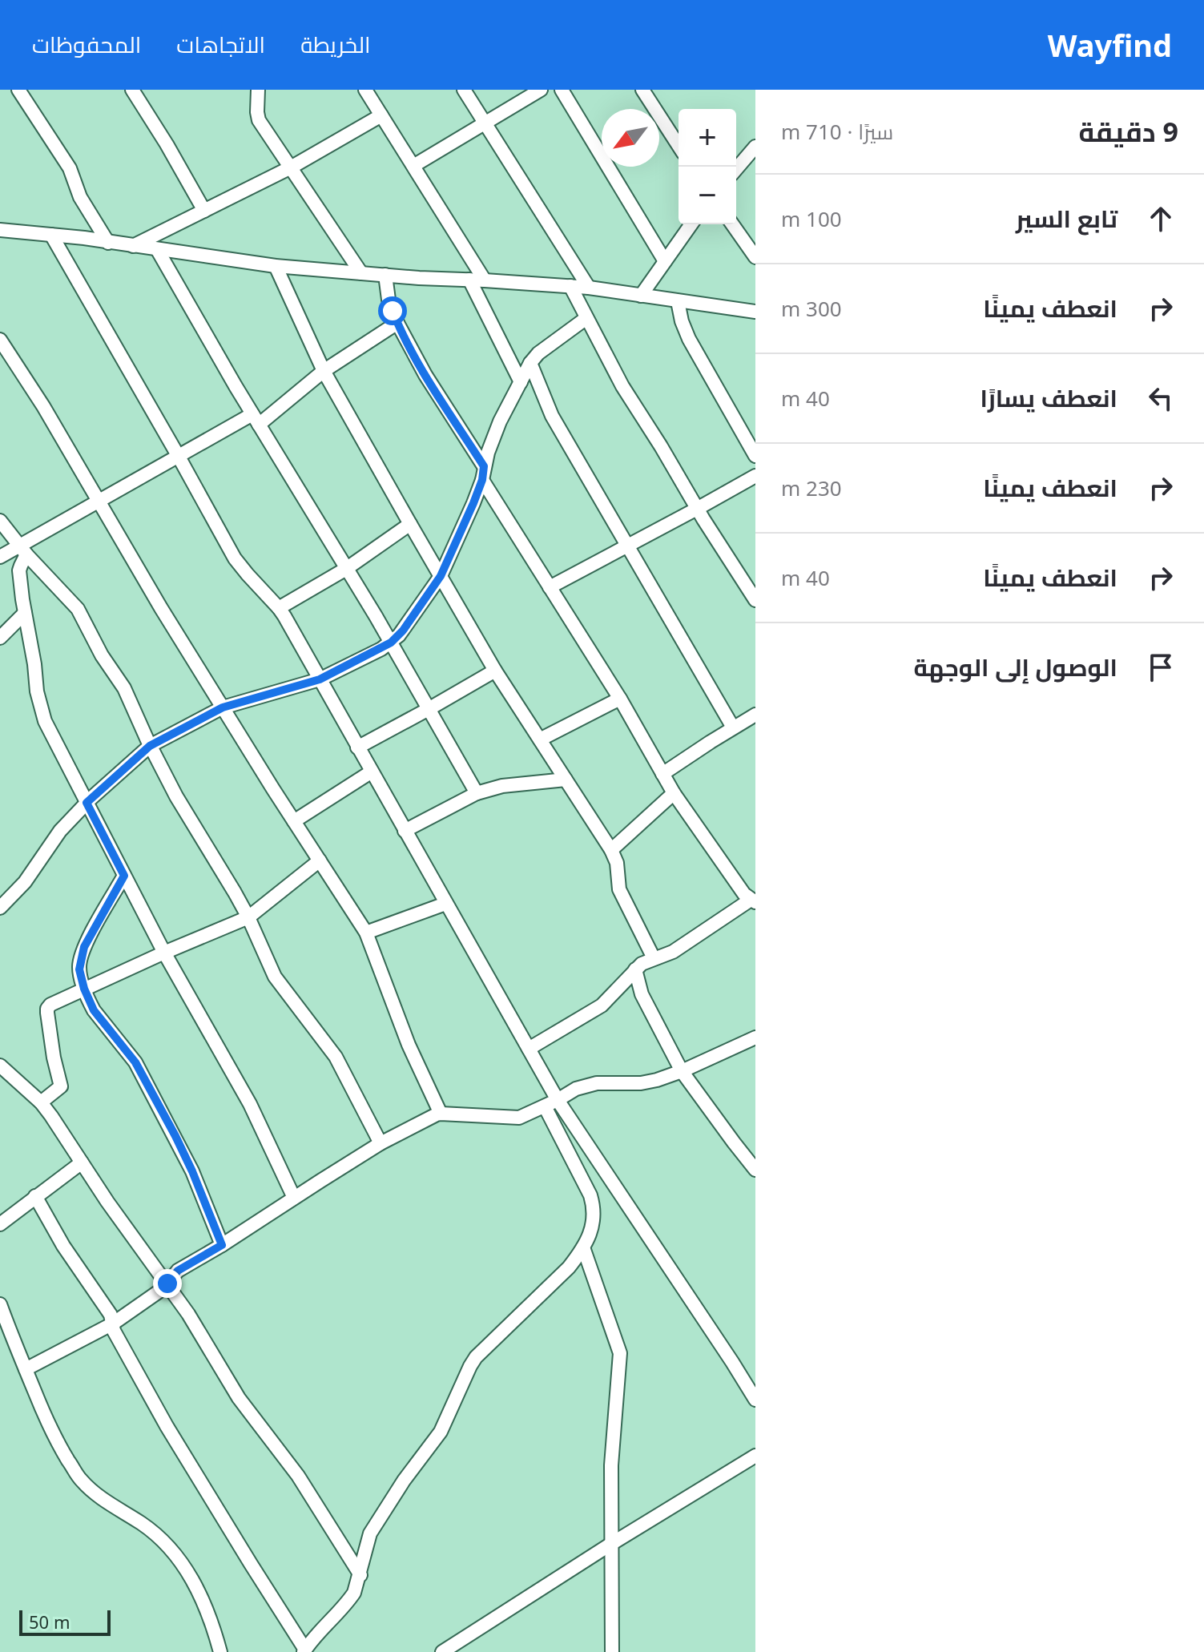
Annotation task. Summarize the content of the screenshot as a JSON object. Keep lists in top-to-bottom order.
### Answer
{
  "scale_bar": "50 m",
  "north": "bottom left",
  "page": {
    "header": "Wayfind",
    "nav": ["الخريطة", "الاتجاهات", "المحفوظات"],
    "heading": ["9 دقيقة", "سيرًا · 710 m"],
    "map_buttons": ["+", "−"],
    "list": [
      ["تابع السير", "100 m"],
      ["انعطف يمينًا", "300 m"],
      ["انعطف يسارًا", "40 m"],
      ["انعطف يمينًا", "230 m"],
      ["انعطف يمينًا", "40 m"],
      "الوصول إلى الوجهة"
    ],
    "scale": "50 m"
  }
}
